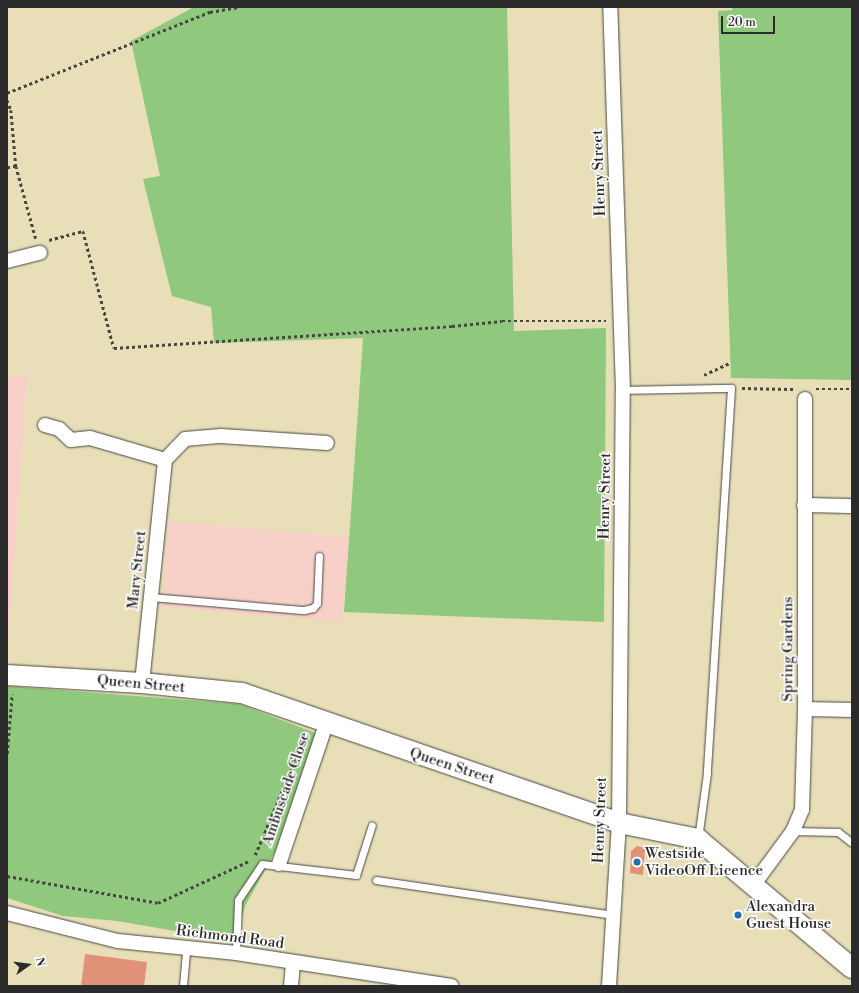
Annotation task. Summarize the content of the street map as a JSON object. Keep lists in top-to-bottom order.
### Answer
{
  "streets": {
    "street": [
      "Henry Street",
      "Mary Street",
      "Spring Gardens",
      "Queen Street",
      "Ambuscade Close",
      "Richmond Road"
    ]
  },
  "crossings": [
    ["Henry Street", "Queen Street"],
    ["Mary Street", "Queen Street"],
    ["Spring Gardens", "Queen Street"],
    ["Queen Street", "Ambuscade Close"]
  ],
  "places": ["Westside VideoOff Licence", "Alexandra Guest House"],
  "scale_bar": "20 m",
  "north": "right"
}
